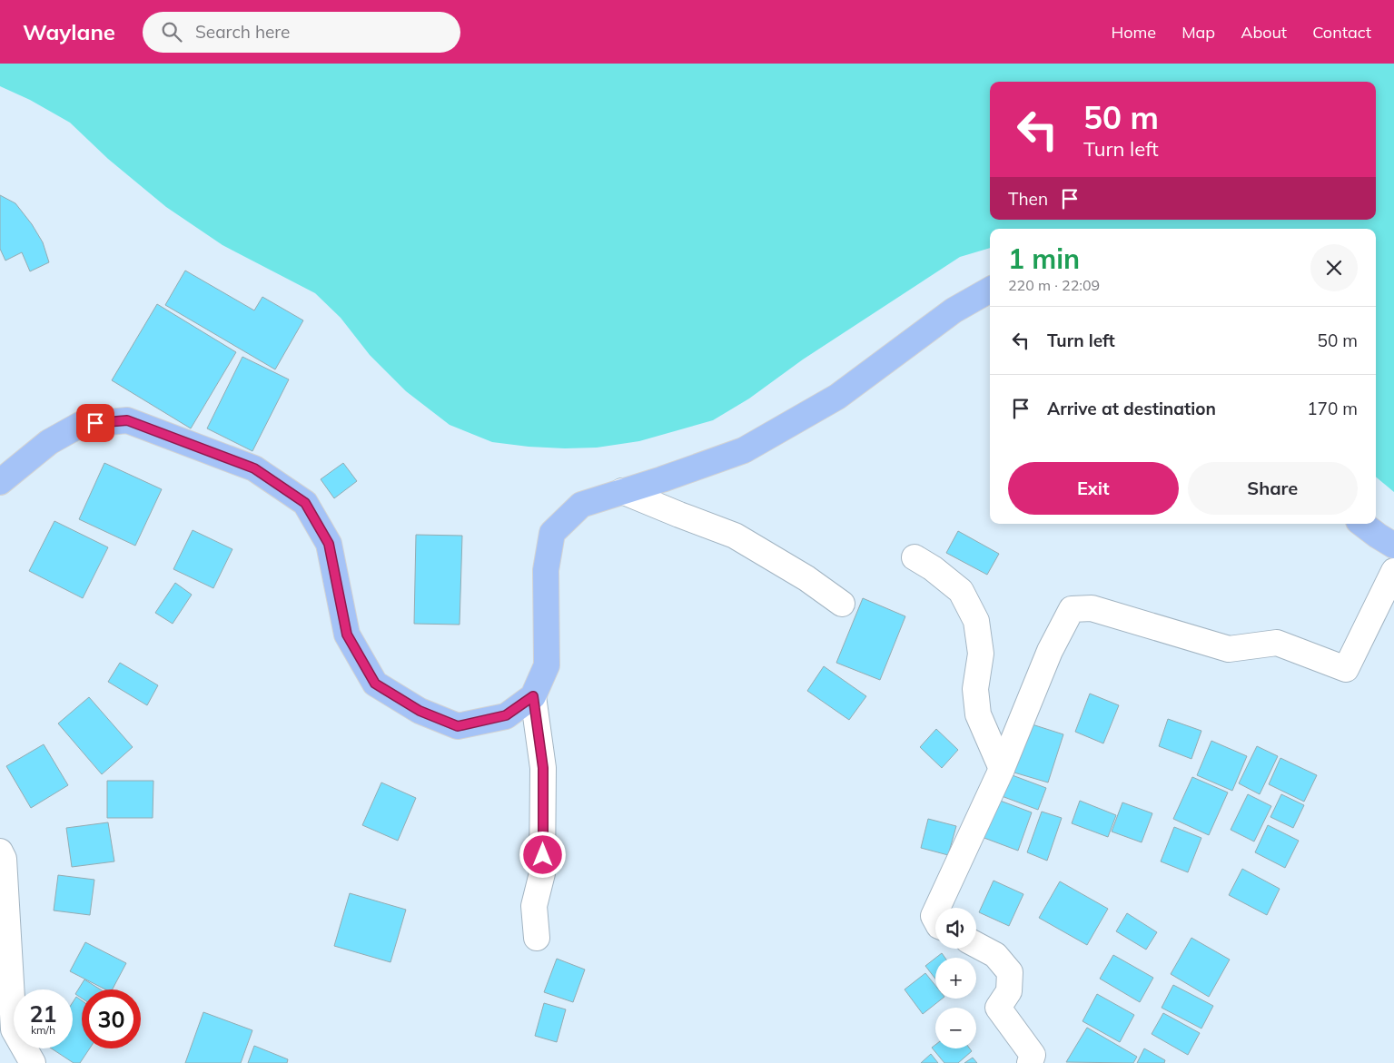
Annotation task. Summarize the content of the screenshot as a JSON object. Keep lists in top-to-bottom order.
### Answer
{
  "page": {
    "header": "Waylane",
    "search": "Search here",
    "nav": [
      "Home",
      "Map",
      "About",
      "Contact"
    ],
    "turn": ["50 m", "Turn left"],
    "then": "Then",
    "heading": ["1 min", "220 m · 22:09"],
    "list": [
      {
        "name": "Turn left",
        "value": "50 m"
      },
      {
        "name": "Arrive at destination",
        "value": "170 m"
      }
    ],
    "buttons": ["Exit", "Share"],
    "map_buttons": ["+", "−"],
    "speed": "21 km/h",
    "limit": "30"
  }
}
